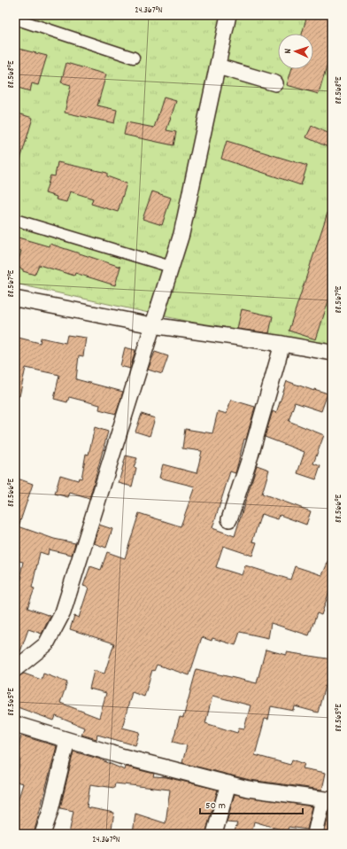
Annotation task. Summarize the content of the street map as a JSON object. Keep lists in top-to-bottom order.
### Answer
{
  "scale_bar": "50 m",
  "north": "left",
  "coordinates": [
    "24.367°N",
    "88.568°E",
    "88.567°E",
    "88.566°E",
    "88.565°E"
  ]
}
